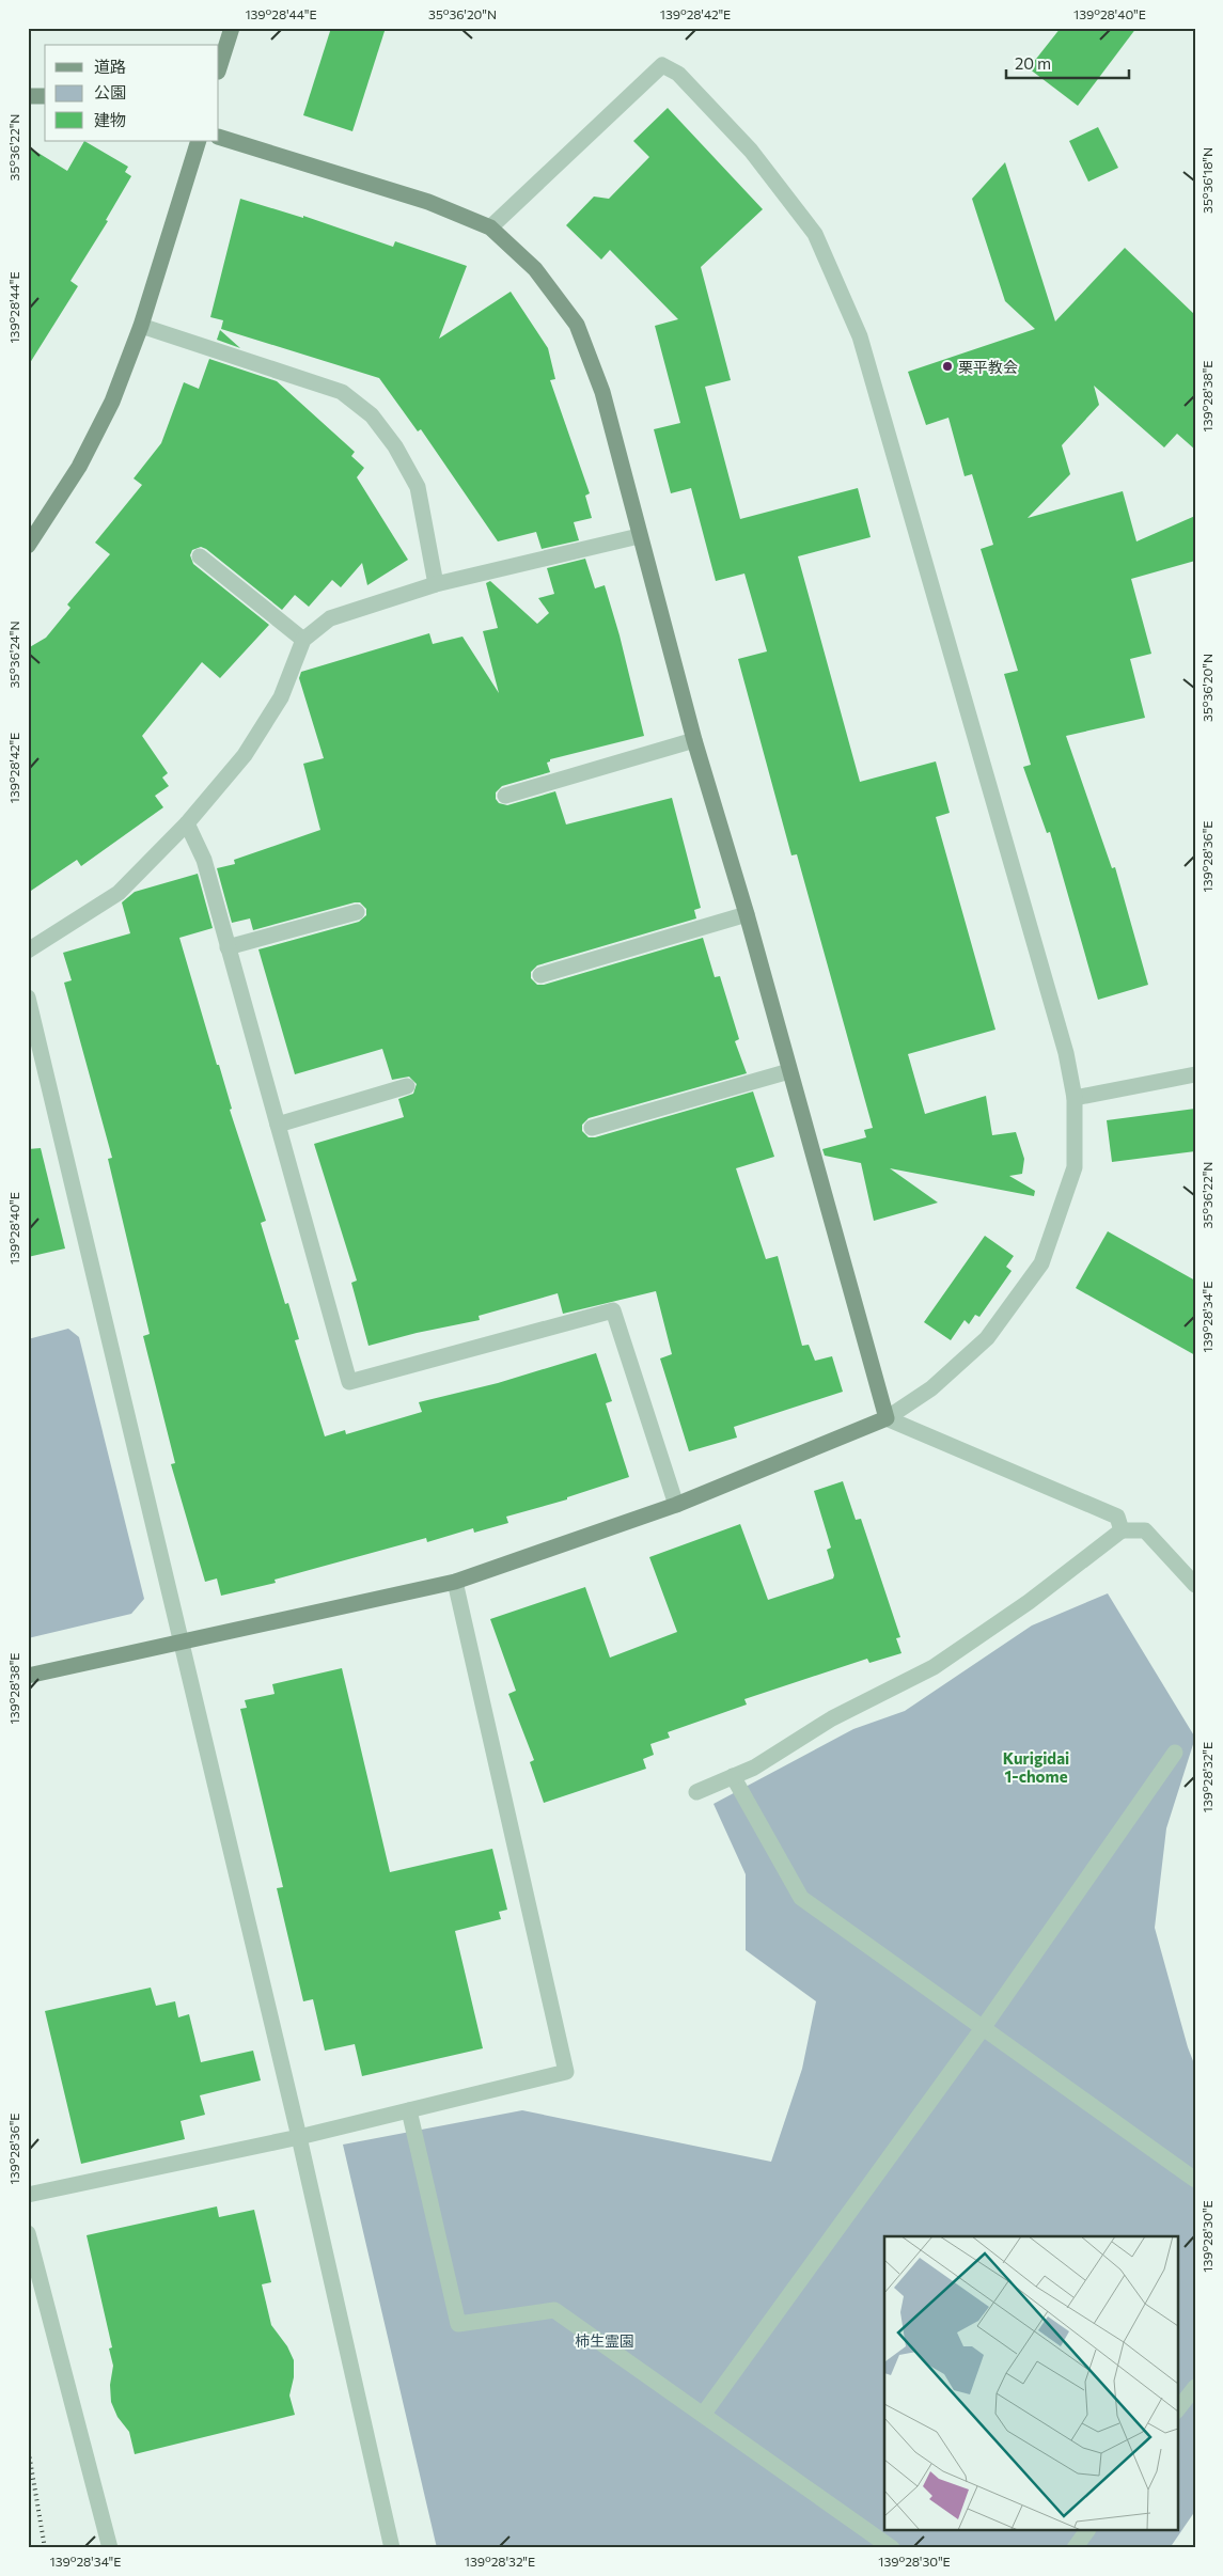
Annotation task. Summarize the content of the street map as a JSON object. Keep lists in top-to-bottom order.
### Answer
{
  "districts": ["Kurigidai 1-chome"],
  "parks": ["柿生霊園"],
  "places": ["栗平教会"],
  "legend": ["道路", "公園", "建物"],
  "scale_bar": "20 m",
  "coordinates": [
    "139°28'44\"E",
    "35°36'20\"N",
    "139°28'42\"E",
    "139°28'40\"E",
    "35°36'22\"N",
    "35°36'18\"N",
    "139°28'38\"E",
    "35°36'24\"N",
    "139°28'36\"E",
    "139°28'34\"E",
    "139°28'32\"E",
    "139°28'30\"E"
  ]
}
